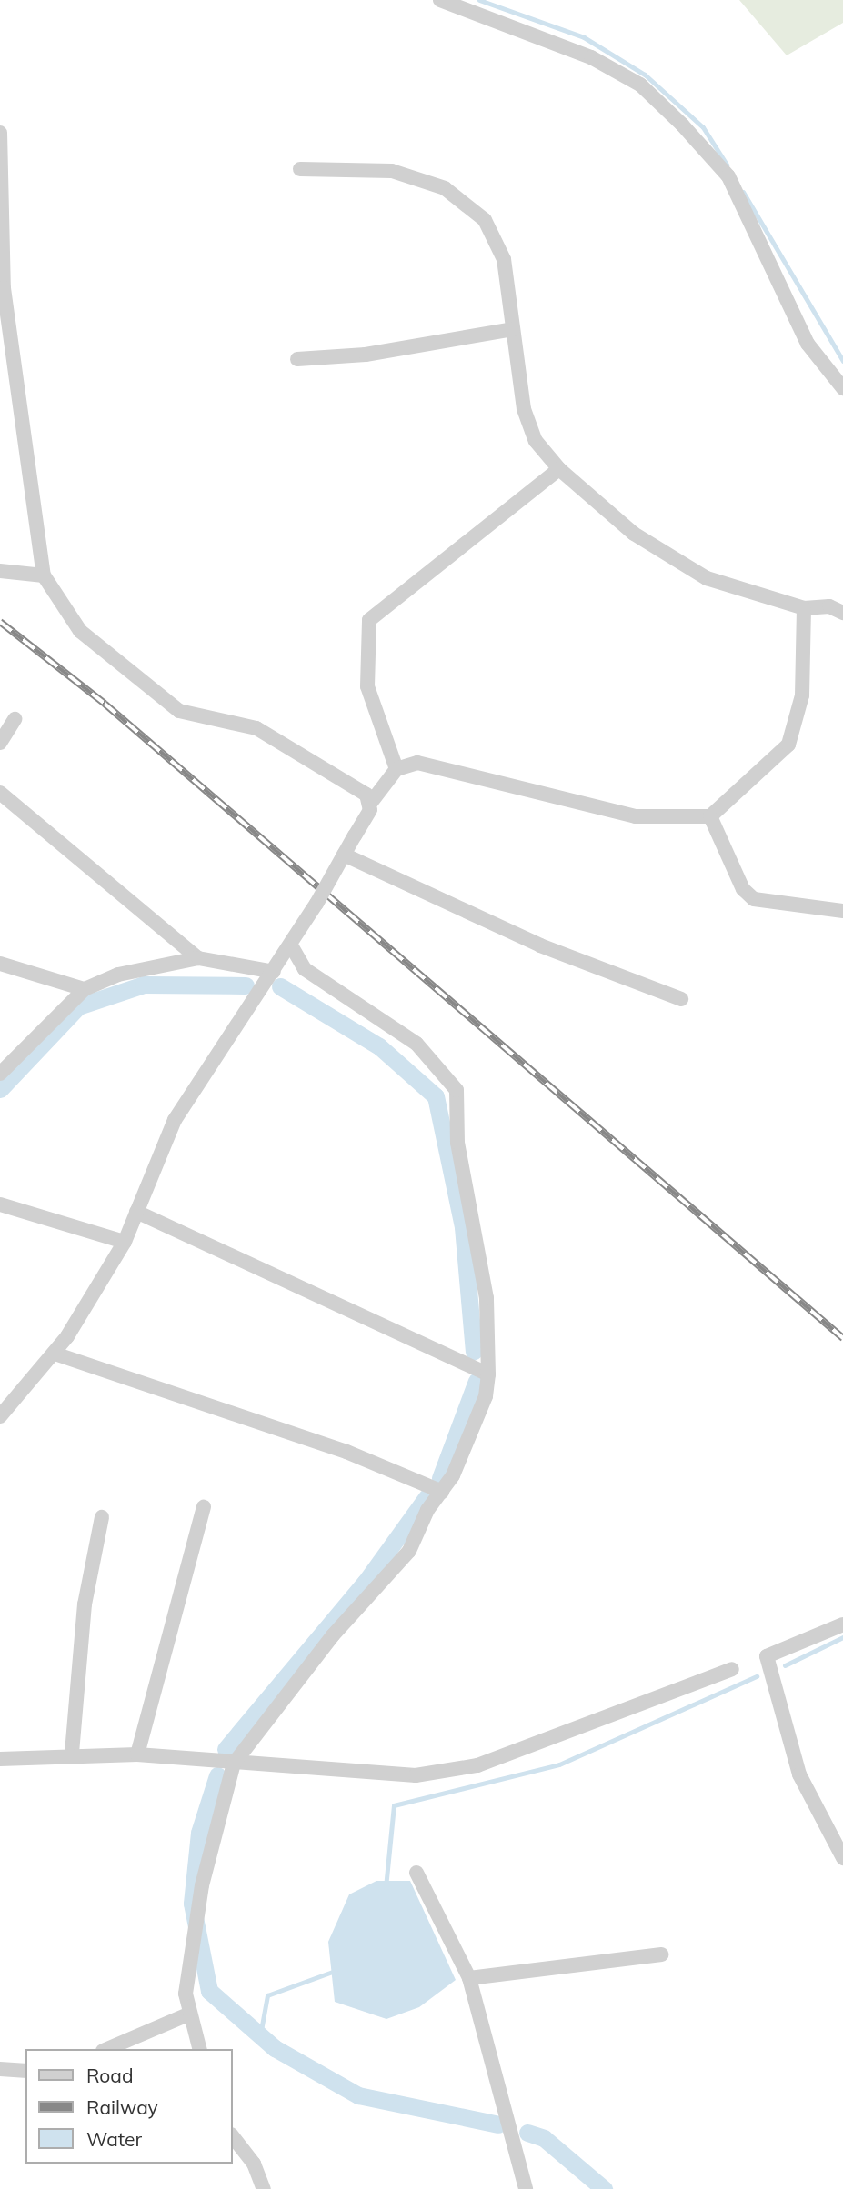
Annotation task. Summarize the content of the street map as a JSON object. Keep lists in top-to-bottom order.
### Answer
{
  "legend": ["Road", "Railway", "Water"]
}
